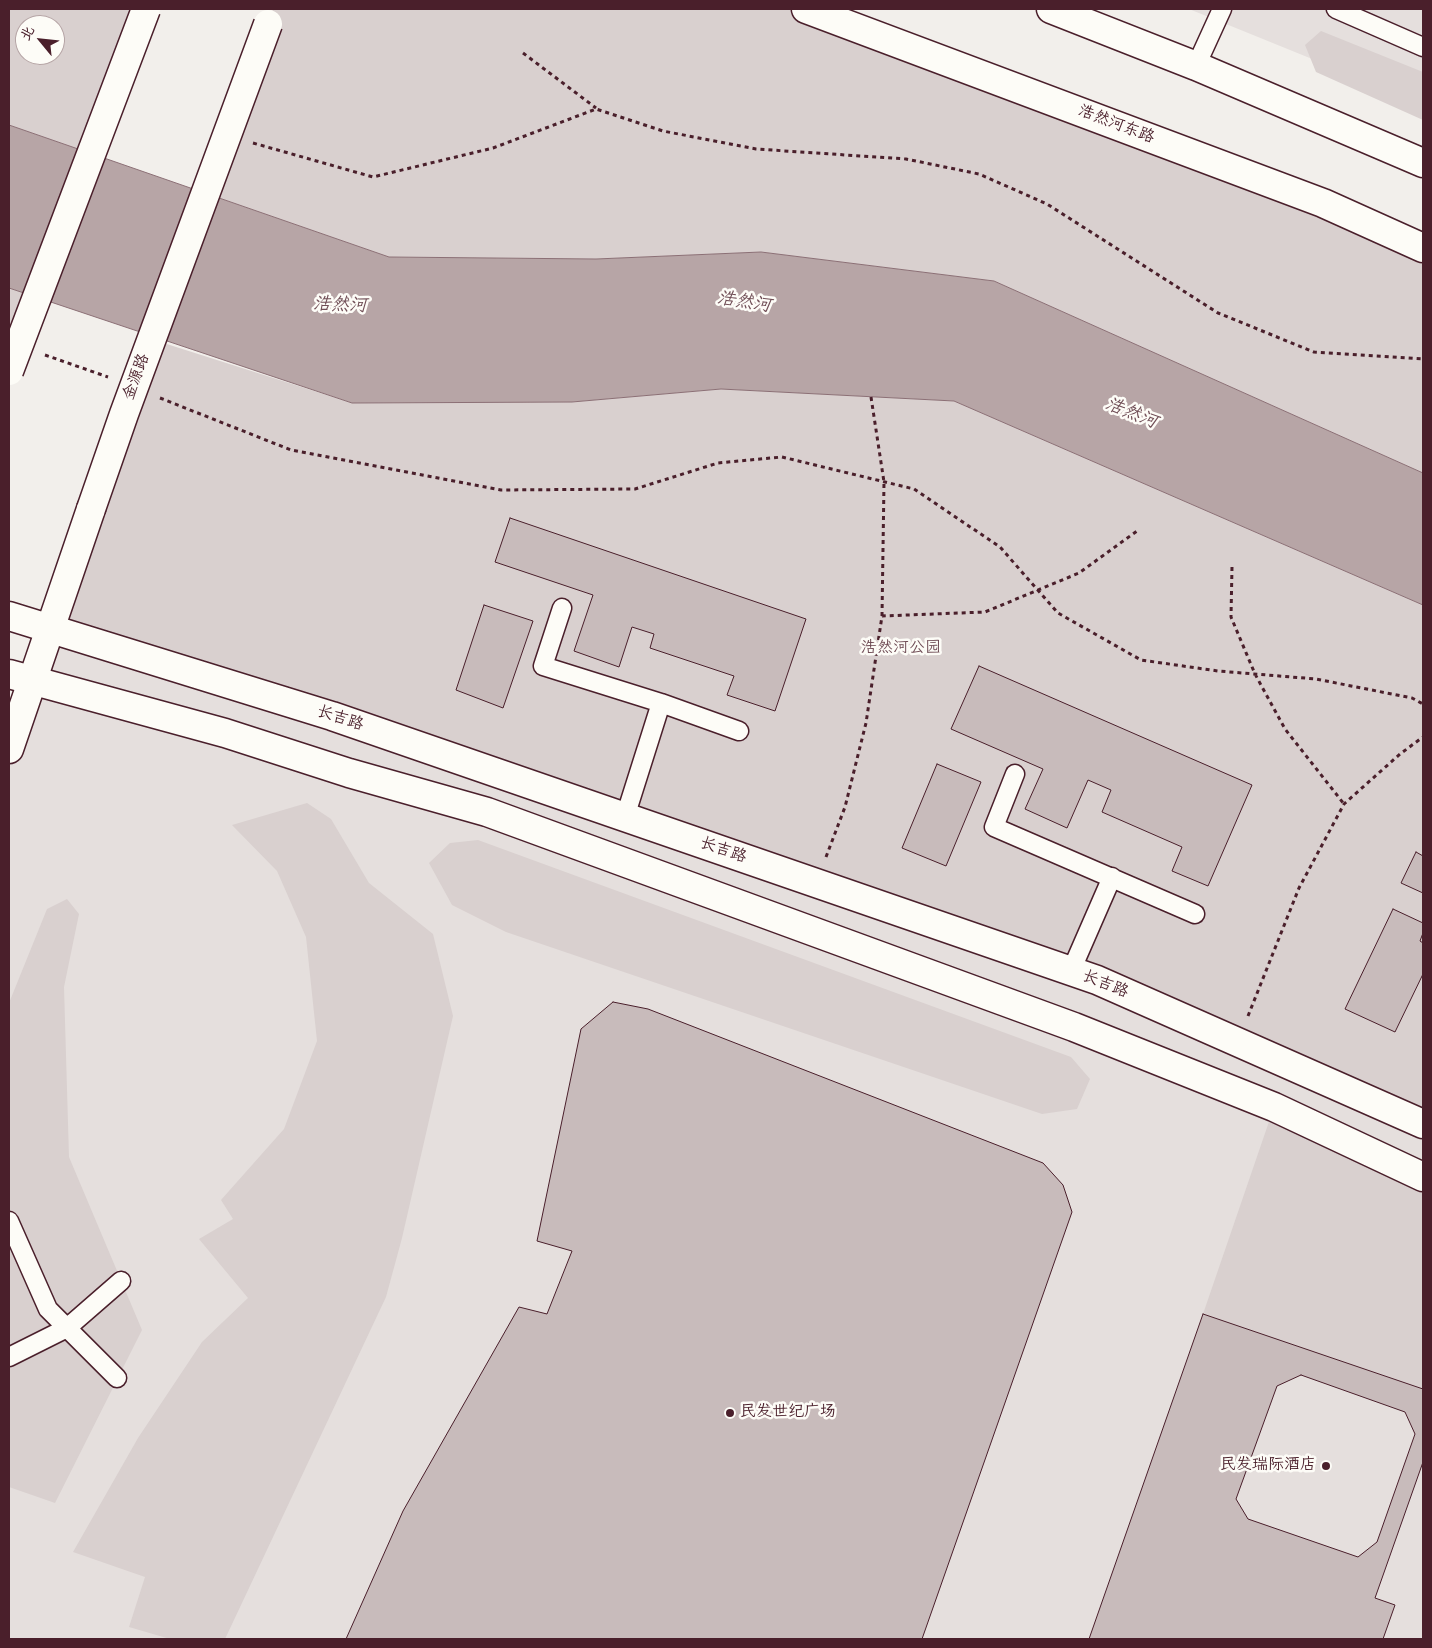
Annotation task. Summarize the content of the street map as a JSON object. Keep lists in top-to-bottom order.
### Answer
{
  "streets": {
    "street": ["浩然河东路", "金源路", "长吉路"]
  },
  "crossings": [
    ["金源路", "长吉路"]
  ],
  "water": ["浩然河"],
  "parks": ["浩然河公园"],
  "places": ["民发世纪广场", "民发瑞际酒店"],
  "north": "top left"
}
